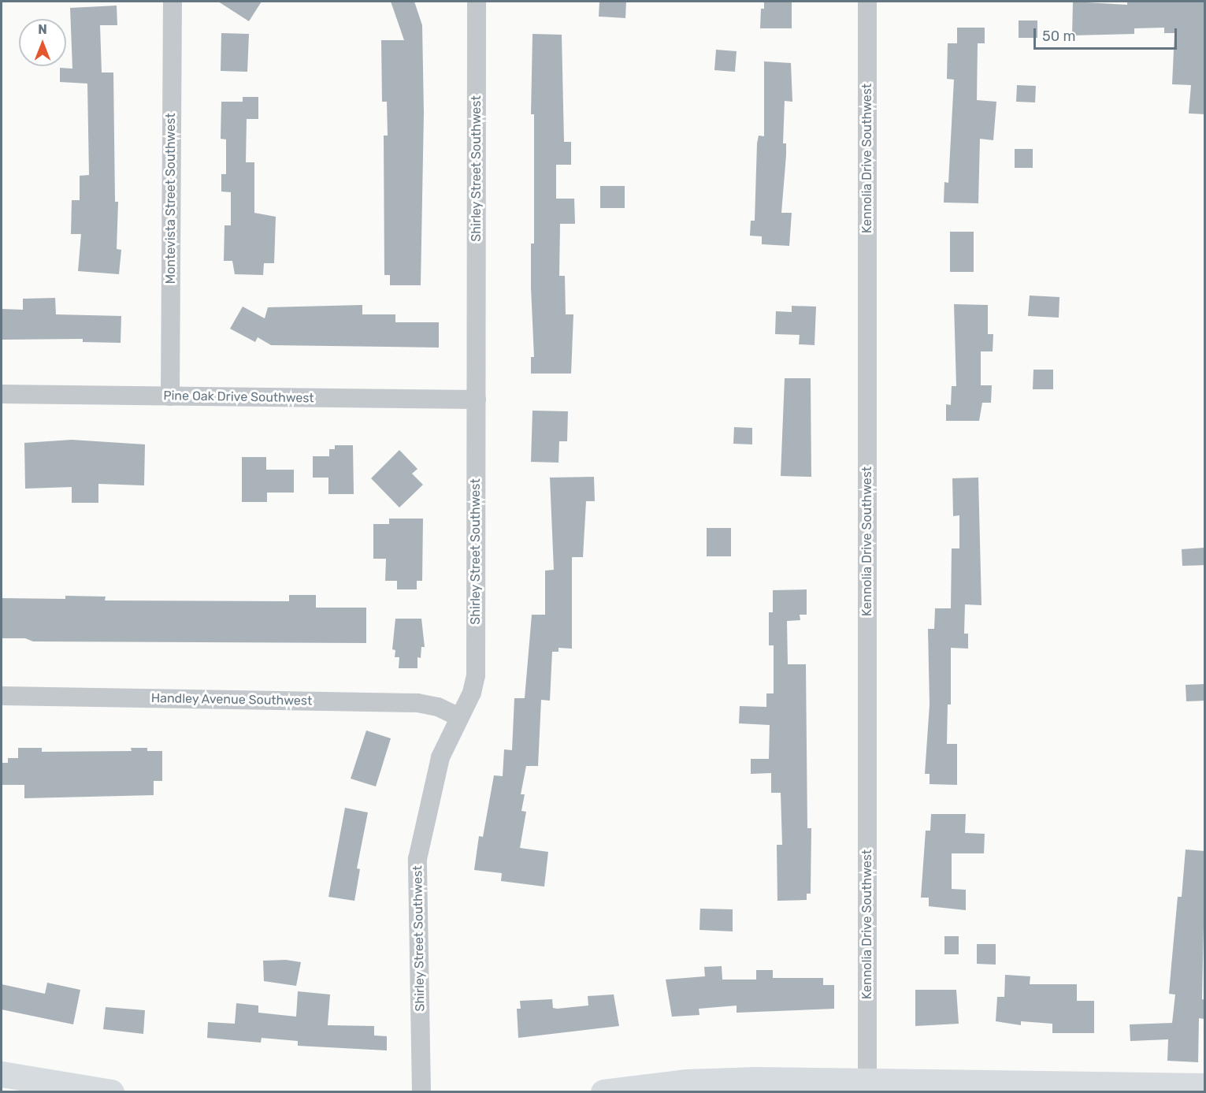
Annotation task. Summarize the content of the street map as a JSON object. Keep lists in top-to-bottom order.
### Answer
{
  "streets": {
    "street": [
      "Kennolia Drive Southwest",
      "Shirley Street Southwest",
      "Montevista Street Southwest",
      "Pine Oak Drive Southwest",
      "Handley Avenue Southwest"
    ]
  },
  "crossings": [
    ["Shirley Street Southwest", "Pine Oak Drive Southwest"],
    ["Shirley Street Southwest", "Handley Avenue Southwest"],
    ["Montevista Street Southwest", "Pine Oak Drive Southwest"]
  ],
  "scale_bar": "50 m",
  "north": "top"
}
